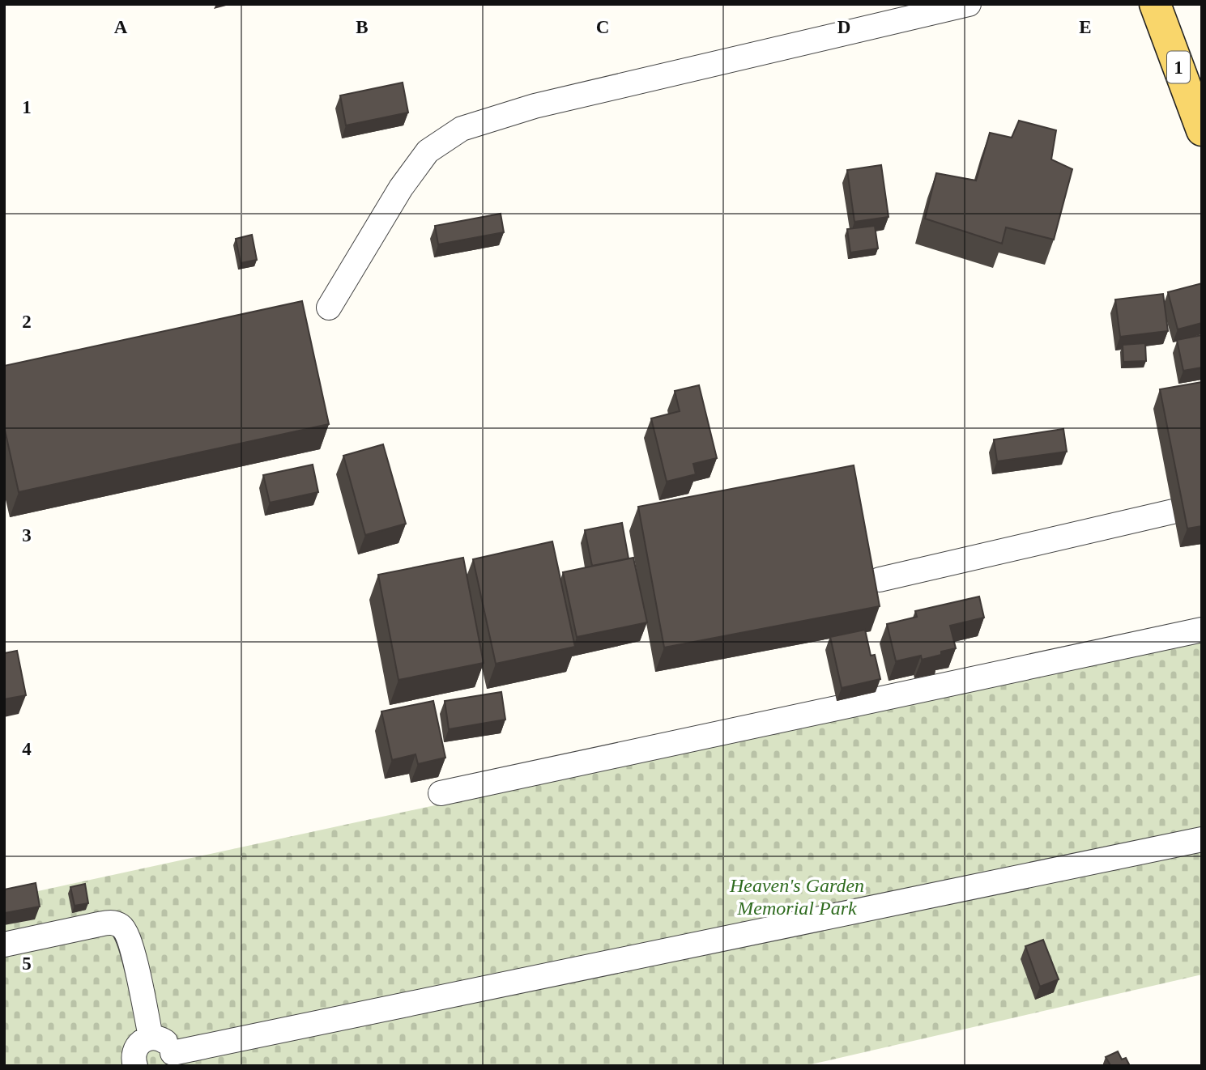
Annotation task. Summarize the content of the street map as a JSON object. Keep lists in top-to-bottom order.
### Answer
{
  "streets": {
    "main road": ["1"]
  },
  "parks": ["Heaven's Garden Memorial Park"],
  "grid": {
    "columns": [
      "A",
      "B",
      "C",
      "D",
      "E"
    ],
    "rows": [
      "1",
      "2",
      "3",
      "4",
      "5"
    ]
  }
}
